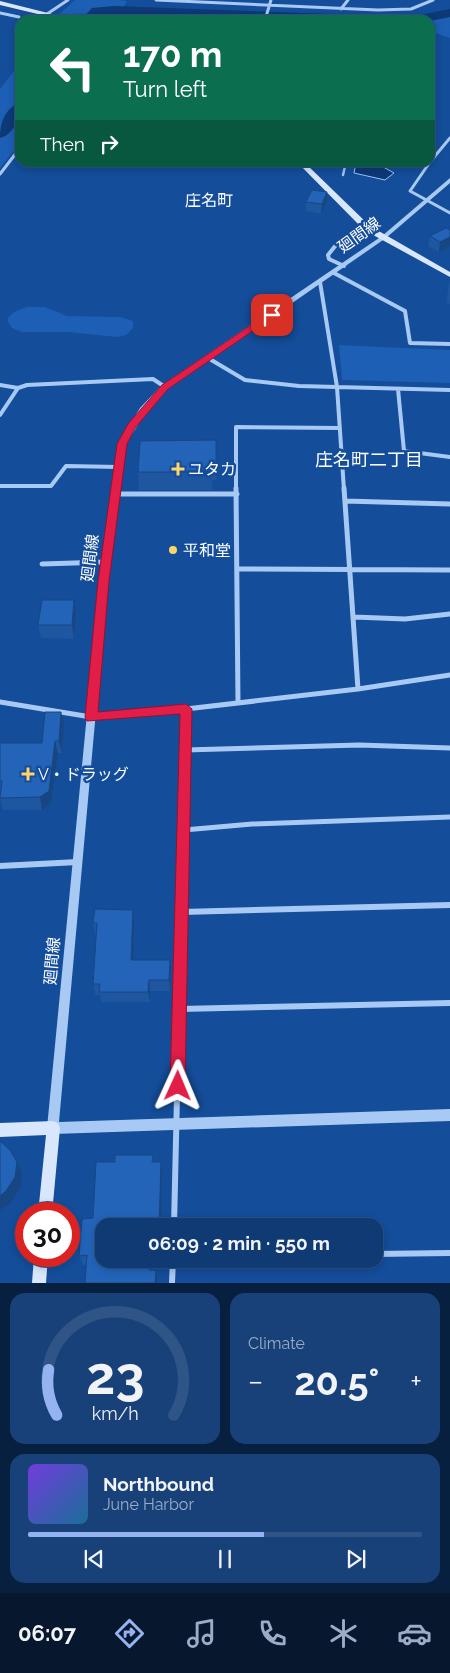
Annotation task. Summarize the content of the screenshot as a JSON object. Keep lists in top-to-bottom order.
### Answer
{
  "streets": {
    "street": ["廻間線"]
  },
  "districts": ["庄名町", "庄名町二丁目"],
  "places": {
    "health": ["ユタカ", "V・ドラッグ"],
    "other": ["平和堂"]
  },
  "page": {
    "turn": ["170 m", "Turn left"],
    "then": "Then",
    "limit": "30",
    "trip": "06:09 · 2 min · 550 m",
    "tile": "Climate",
    "heat": ["−", "20.5°", "+"],
    "song": ["Northbound", "June Harbor"],
    "tabs": "06:07",
    "gauge": ["23", "km/h"]
  }
}
